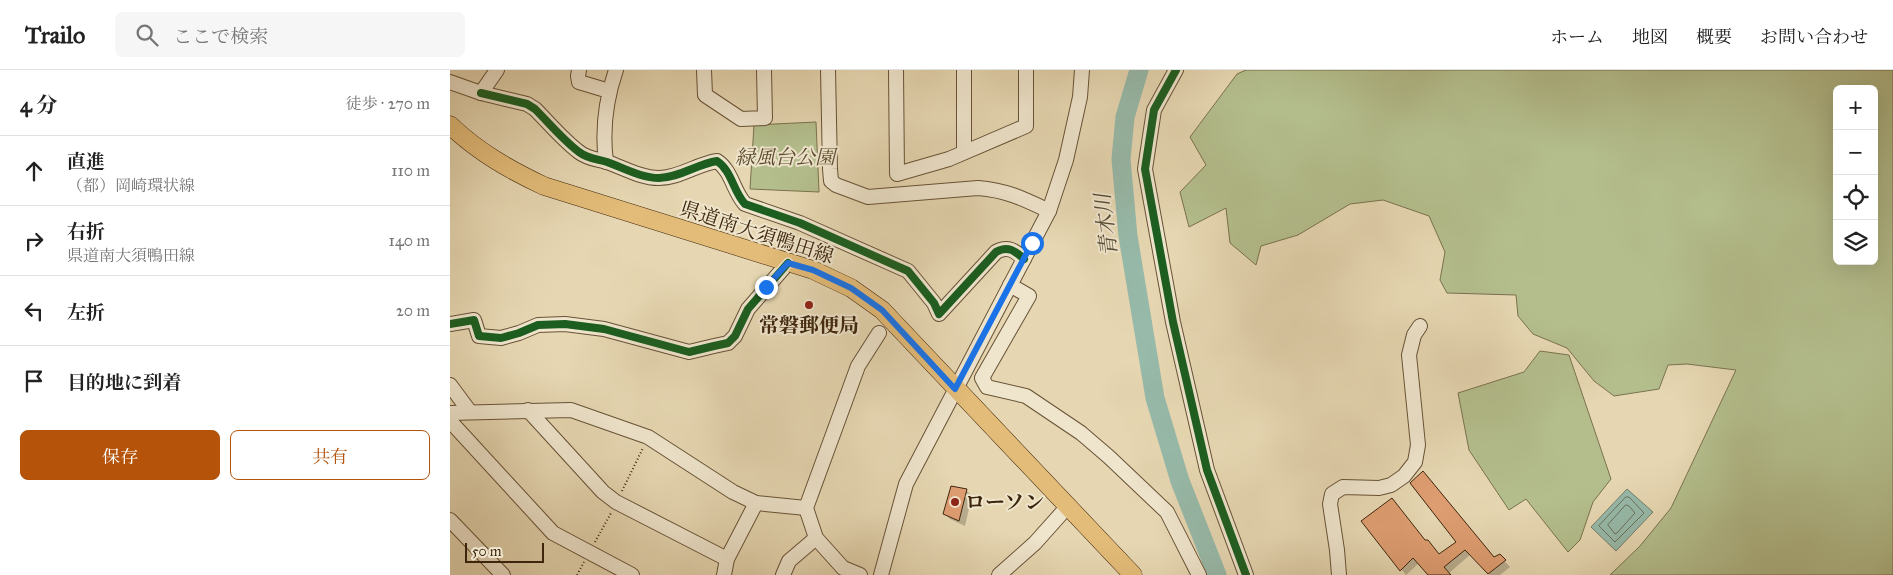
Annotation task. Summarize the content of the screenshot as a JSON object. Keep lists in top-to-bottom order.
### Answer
{
  "streets": {
    "main road": ["県道南大須鴨田線"]
  },
  "water": ["青木川"],
  "parks": ["緑風台公園"],
  "places": ["常磐郵便局", "ローソン"],
  "scale_bar": "50 m",
  "page": {
    "header": "Trailo",
    "search": "ここで検索",
    "nav": [
      "ホーム",
      "地図",
      "概要",
      "お問い合わせ"
    ],
    "heading": ["4 分", "徒歩 · 270 m"],
    "map_buttons": ["+", "−"],
    "list": [
      ["直進", "（都）岡崎環状線", "110 m"],
      ["右折", "県道南大須鴨田線", "140 m"],
      ["左折", "20 m"],
      "目的地に到着"
    ],
    "buttons": ["保存", "共有"],
    "scale": "50 m"
  }
}
